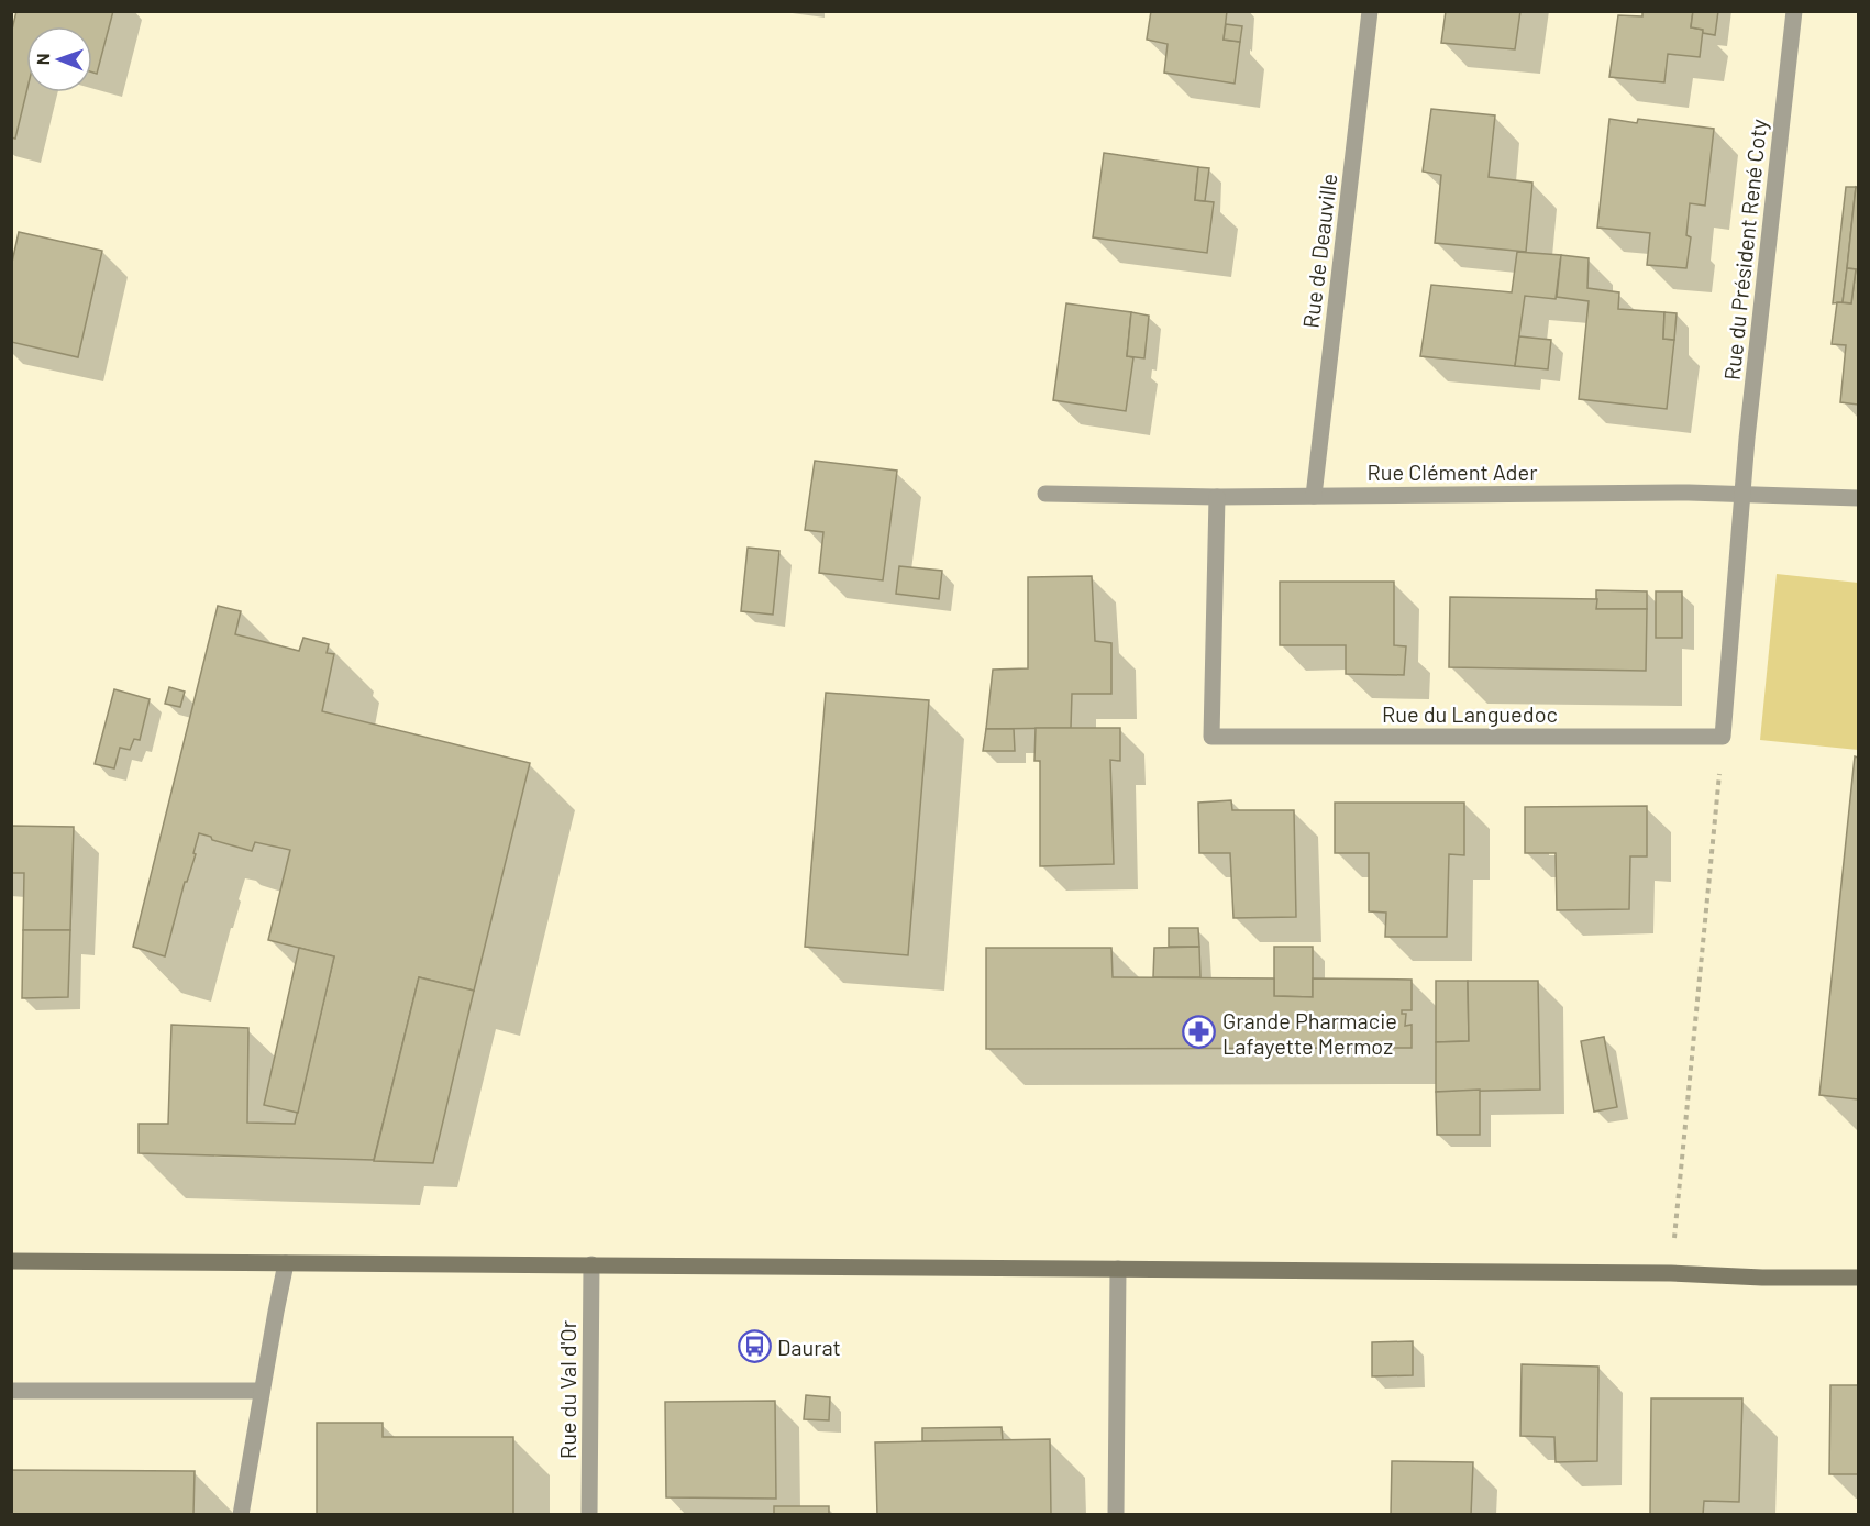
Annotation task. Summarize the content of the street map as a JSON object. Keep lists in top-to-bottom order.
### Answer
{
  "streets": {
    "street": [
      "Rue du Président René Coty",
      "Rue de Deauville",
      "Rue Clément Ader",
      "Rue du Languedoc",
      "Rue du Val d'Or"
    ]
  },
  "crossings": [
    ["Rue du Président René Coty", "Rue Clément Ader"],
    ["Rue de Deauville", "Rue Clément Ader"],
    ["Rue Clément Ader", "Rue du Languedoc"]
  ],
  "places": {
    "pharmacy": ["Grande Pharmacie Lafayette Mermoz"],
    "bus stop": ["Daurat"]
  },
  "north": "left"
}
